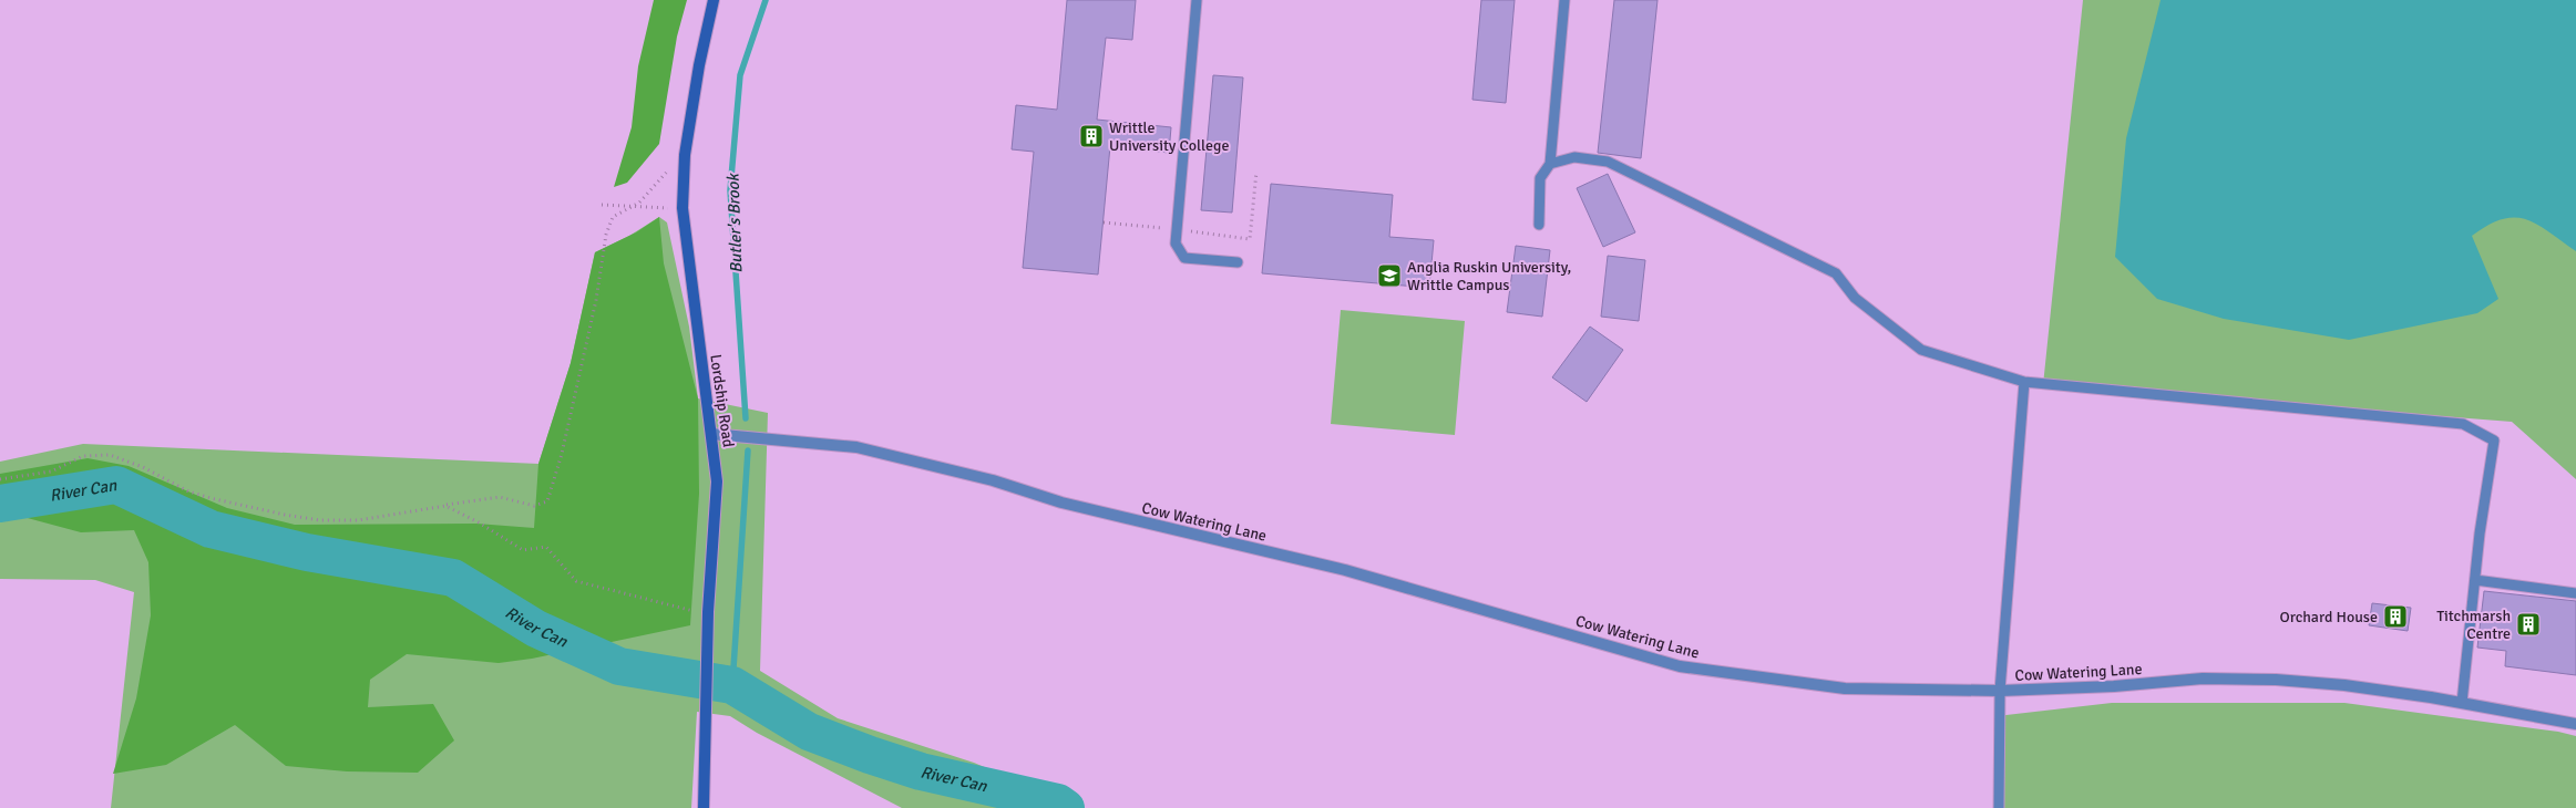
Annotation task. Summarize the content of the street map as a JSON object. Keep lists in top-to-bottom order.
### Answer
{
  "streets": {
    "street": ["Lordship Road", "Cow Watering Lane"]
  },
  "crossings": [
    ["Lordship Road", "Cow Watering Lane"]
  ],
  "water": ["Butler's Brook", "River Can"],
  "places": {
    "building": ["Writtle University College", "Orchard House", "Titchmarsh Centre"],
    "school or university": ["Anglia Ruskin University, Writtle Campus"]
  }
}
